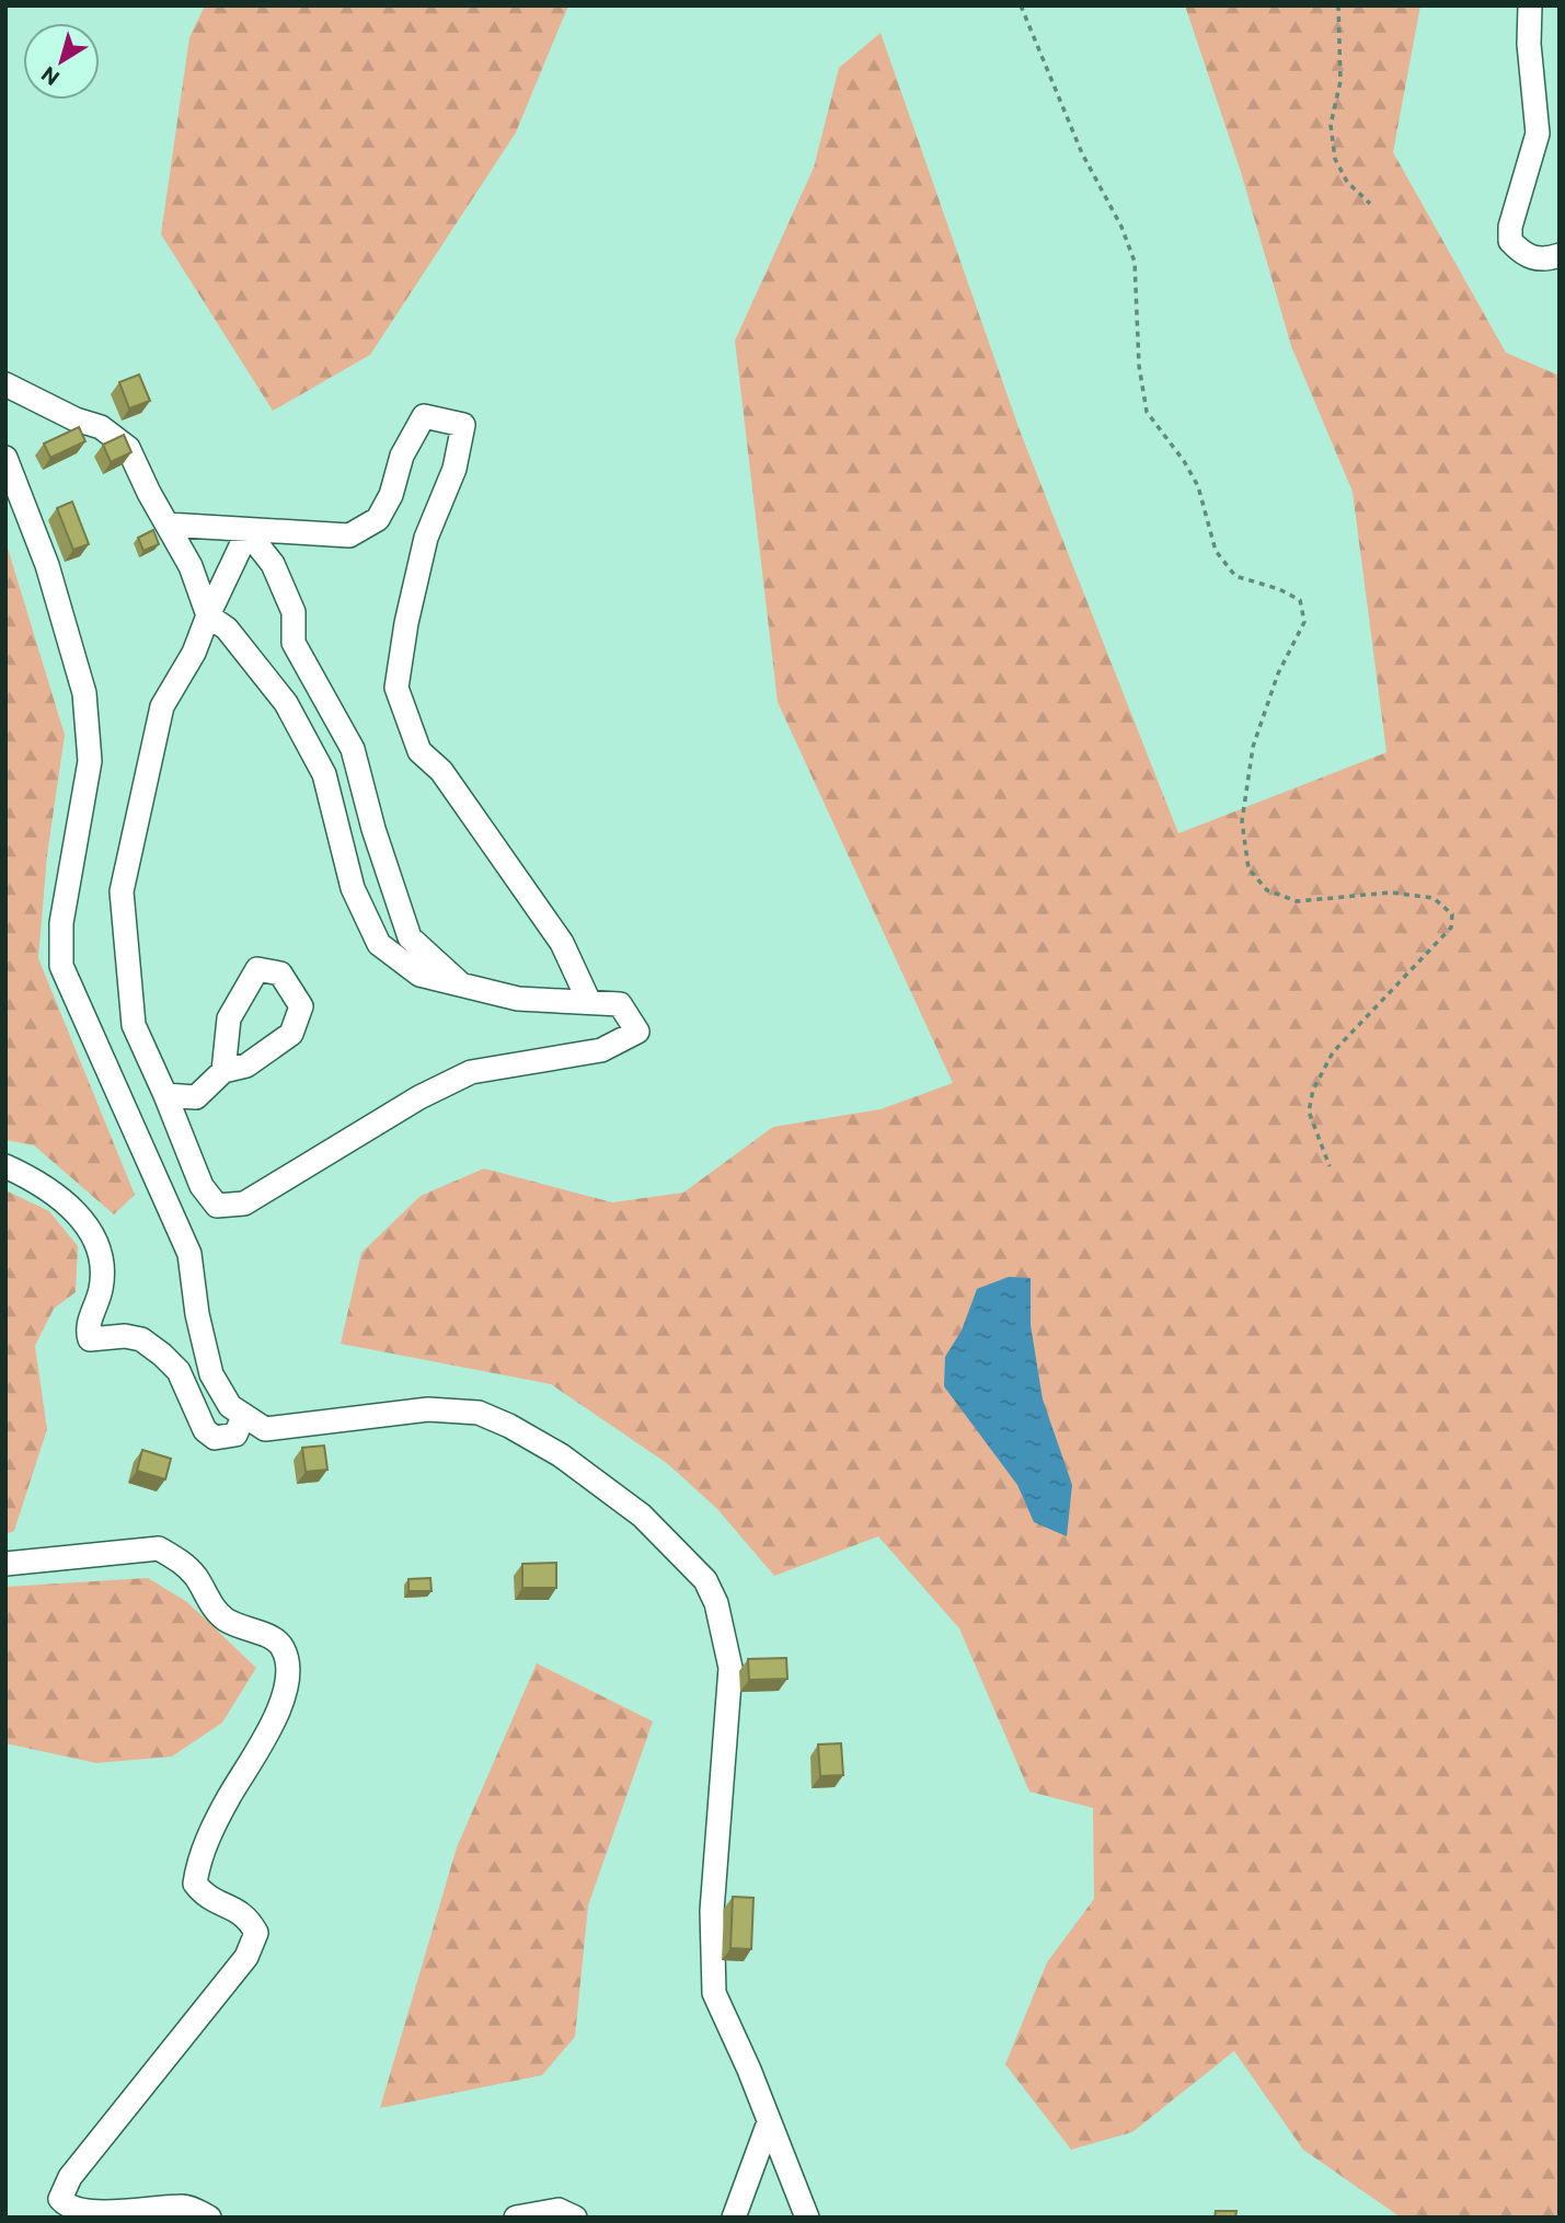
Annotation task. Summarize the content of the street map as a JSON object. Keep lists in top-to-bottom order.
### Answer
{
  "north": "bottom left"
}
